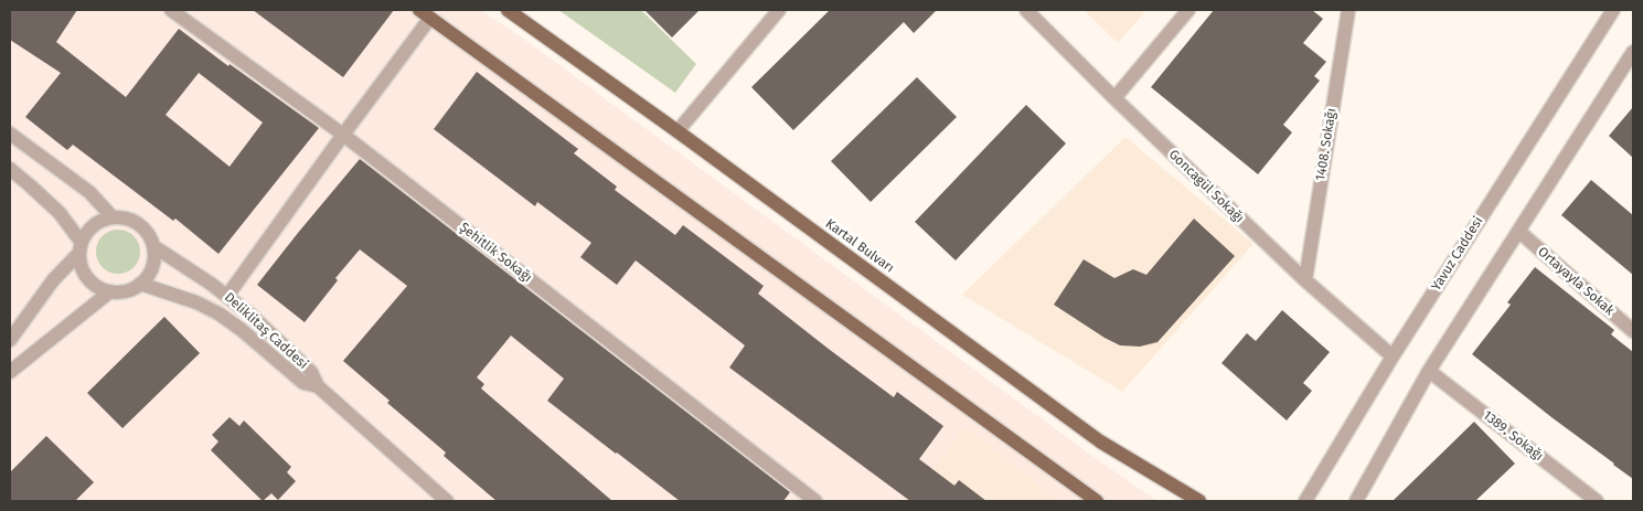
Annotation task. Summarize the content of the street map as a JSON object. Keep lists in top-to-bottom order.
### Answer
{
  "streets": {
    "main road": ["Kartal Bulvarı"],
    "street": [
      "1408. Sokağı",
      "Goncagül Sokağı",
      "Şehitlik Sokağı",
      "Yavuz Caddesi",
      "Ortayayla Sokak",
      "Deliklitaş Caddesi",
      "1389. Sokağı"
    ]
  },
  "crossings": [
    ["1408. Sokağı", "Goncagül Sokağı"],
    ["Goncagül Sokağı", "Yavuz Caddesi"]
  ]
}
